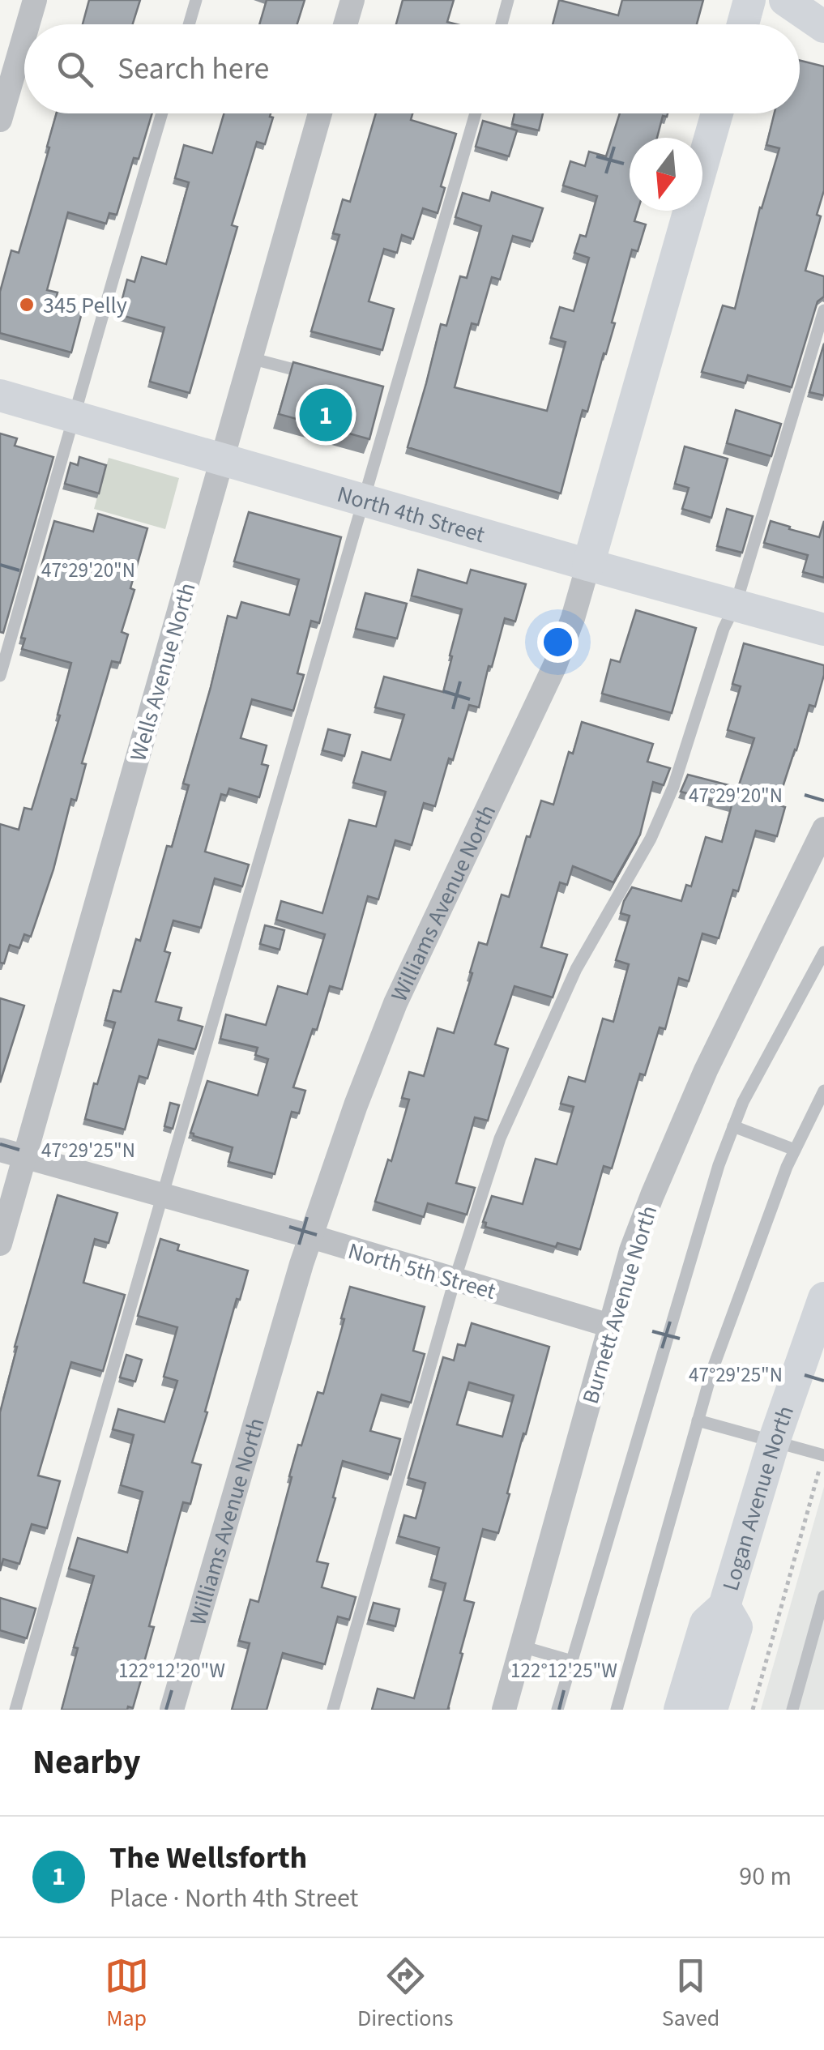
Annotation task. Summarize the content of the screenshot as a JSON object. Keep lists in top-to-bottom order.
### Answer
{
  "streets": {
    "main road": ["North 4th Street", "Williams Avenue North", "Logan Avenue North"],
    "street": ["Wells Avenue North", "North 5th Street", "Burnett Avenue North"]
  },
  "crossings": [
    ["North 4th Street", "Wells Avenue North"],
    ["North 4th Street", "Williams Avenue North"],
    ["Wells Avenue North", "North 5th Street"],
    ["Williams Avenue North", "North 5th Street"],
    ["North 5th Street", "Burnett Avenue North"]
  ],
  "places": ["345 Pelly"],
  "north": "bottom",
  "page": {
    "search": "Search here",
    "pins": "1",
    "heading": "Nearby",
    "list": [
      {
        "mark": "1",
        "name": "The Wellsforth",
        "note": "Place · North 4th Street",
        "value": "90 m"
      }
    ],
    "nav": ["Map", "Directions", "Saved"]
  },
  "coordinates": [
    "47°29'20\"N",
    "47°29'25\"N",
    "122°12'20\"W",
    "122°12'25\"W"
  ]
}
